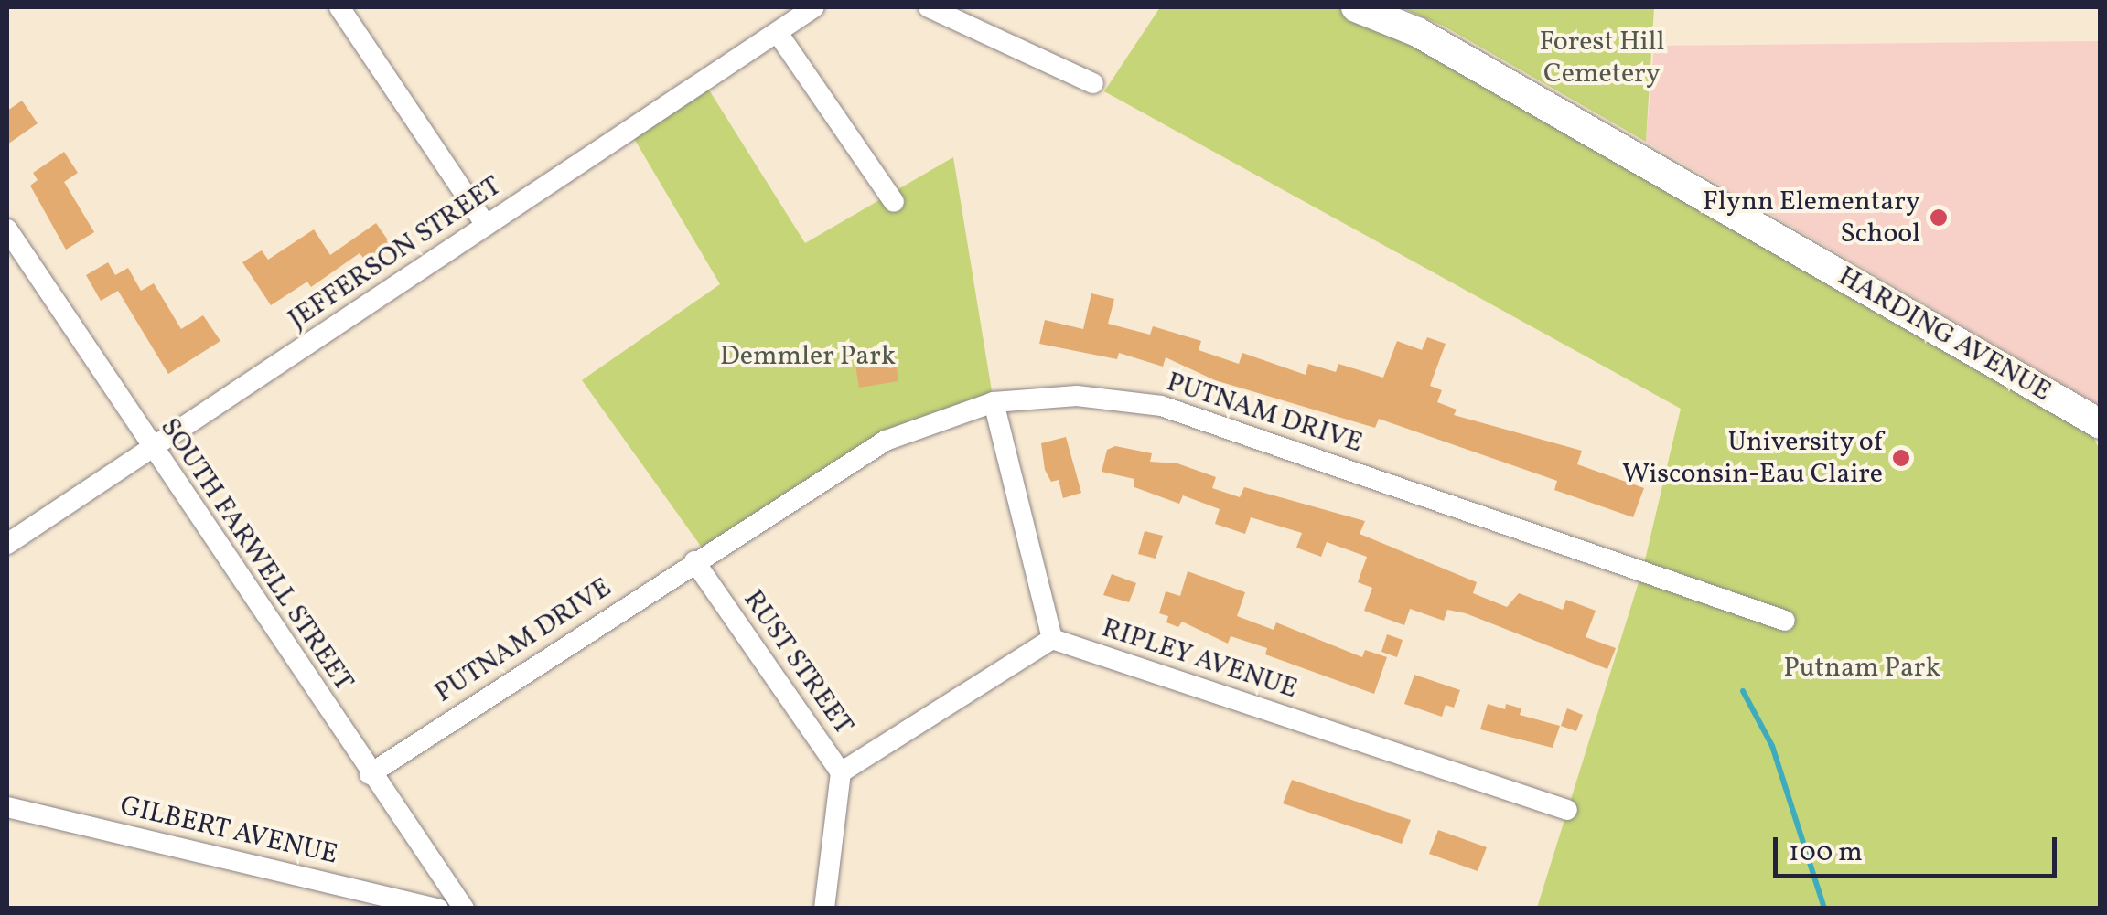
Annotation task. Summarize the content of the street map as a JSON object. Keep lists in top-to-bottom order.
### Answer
{
  "streets": {
    "main road": ["HARDING AVENUE"],
    "street": [
      "JEFFERSON STREET",
      "PUTNAM DRIVE",
      "SOUTH FARWELL STREET",
      "RIPLEY AVENUE",
      "RUST STREET",
      "GILBERT AVENUE"
    ]
  },
  "crossings": [
    ["JEFFERSON STREET", "SOUTH FARWELL STREET"],
    ["PUTNAM DRIVE", "SOUTH FARWELL STREET"],
    ["PUTNAM DRIVE", "RUST STREET"]
  ],
  "parks": ["Forest Hill Cemetery", "Demmler Park", "Putnam Park"],
  "places": ["Flynn Elementary School", "University of Wisconsin-Eau Claire"],
  "scale_bar": "100 m"
}
